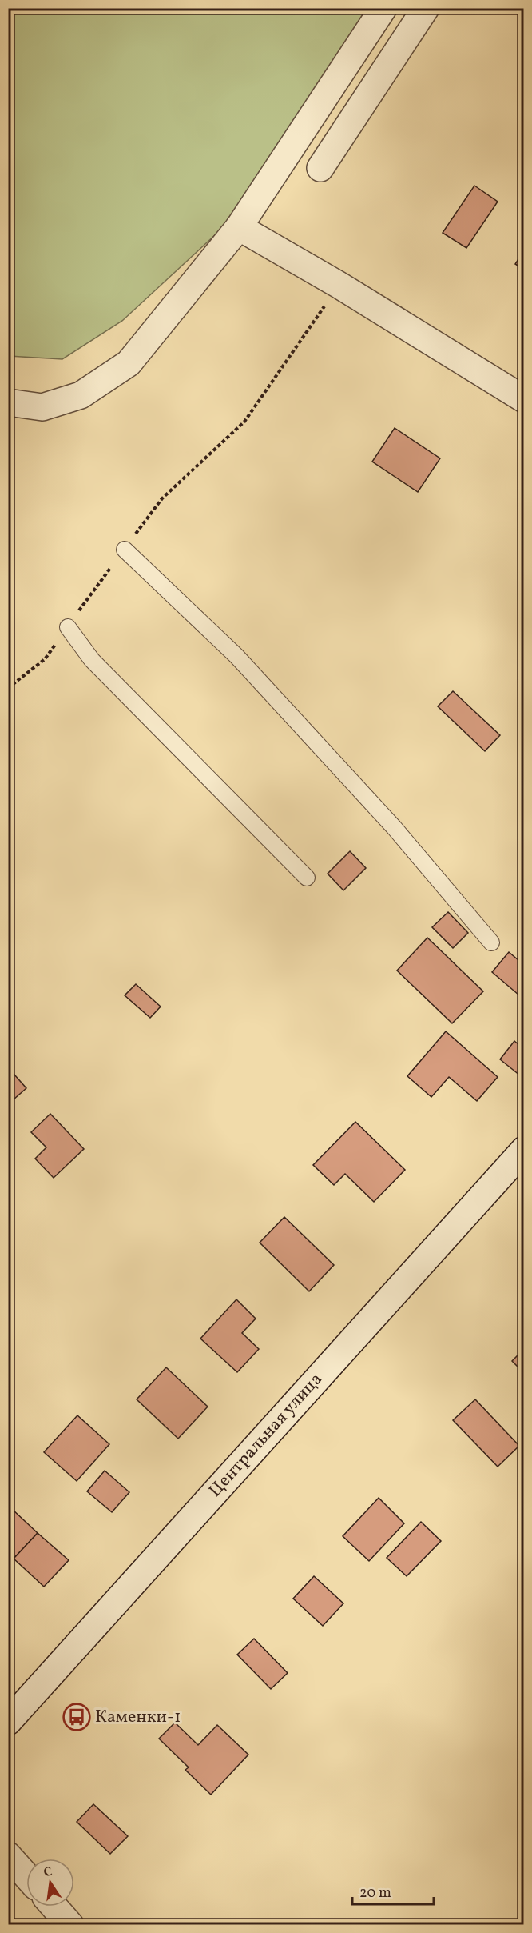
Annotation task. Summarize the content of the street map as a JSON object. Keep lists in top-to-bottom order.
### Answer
{
  "streets": {
    "street": ["Центральная улица"]
  },
  "places": {
    "bus stop": ["Каменки-1"]
  },
  "scale_bar": "20 m",
  "north": "top"
}
